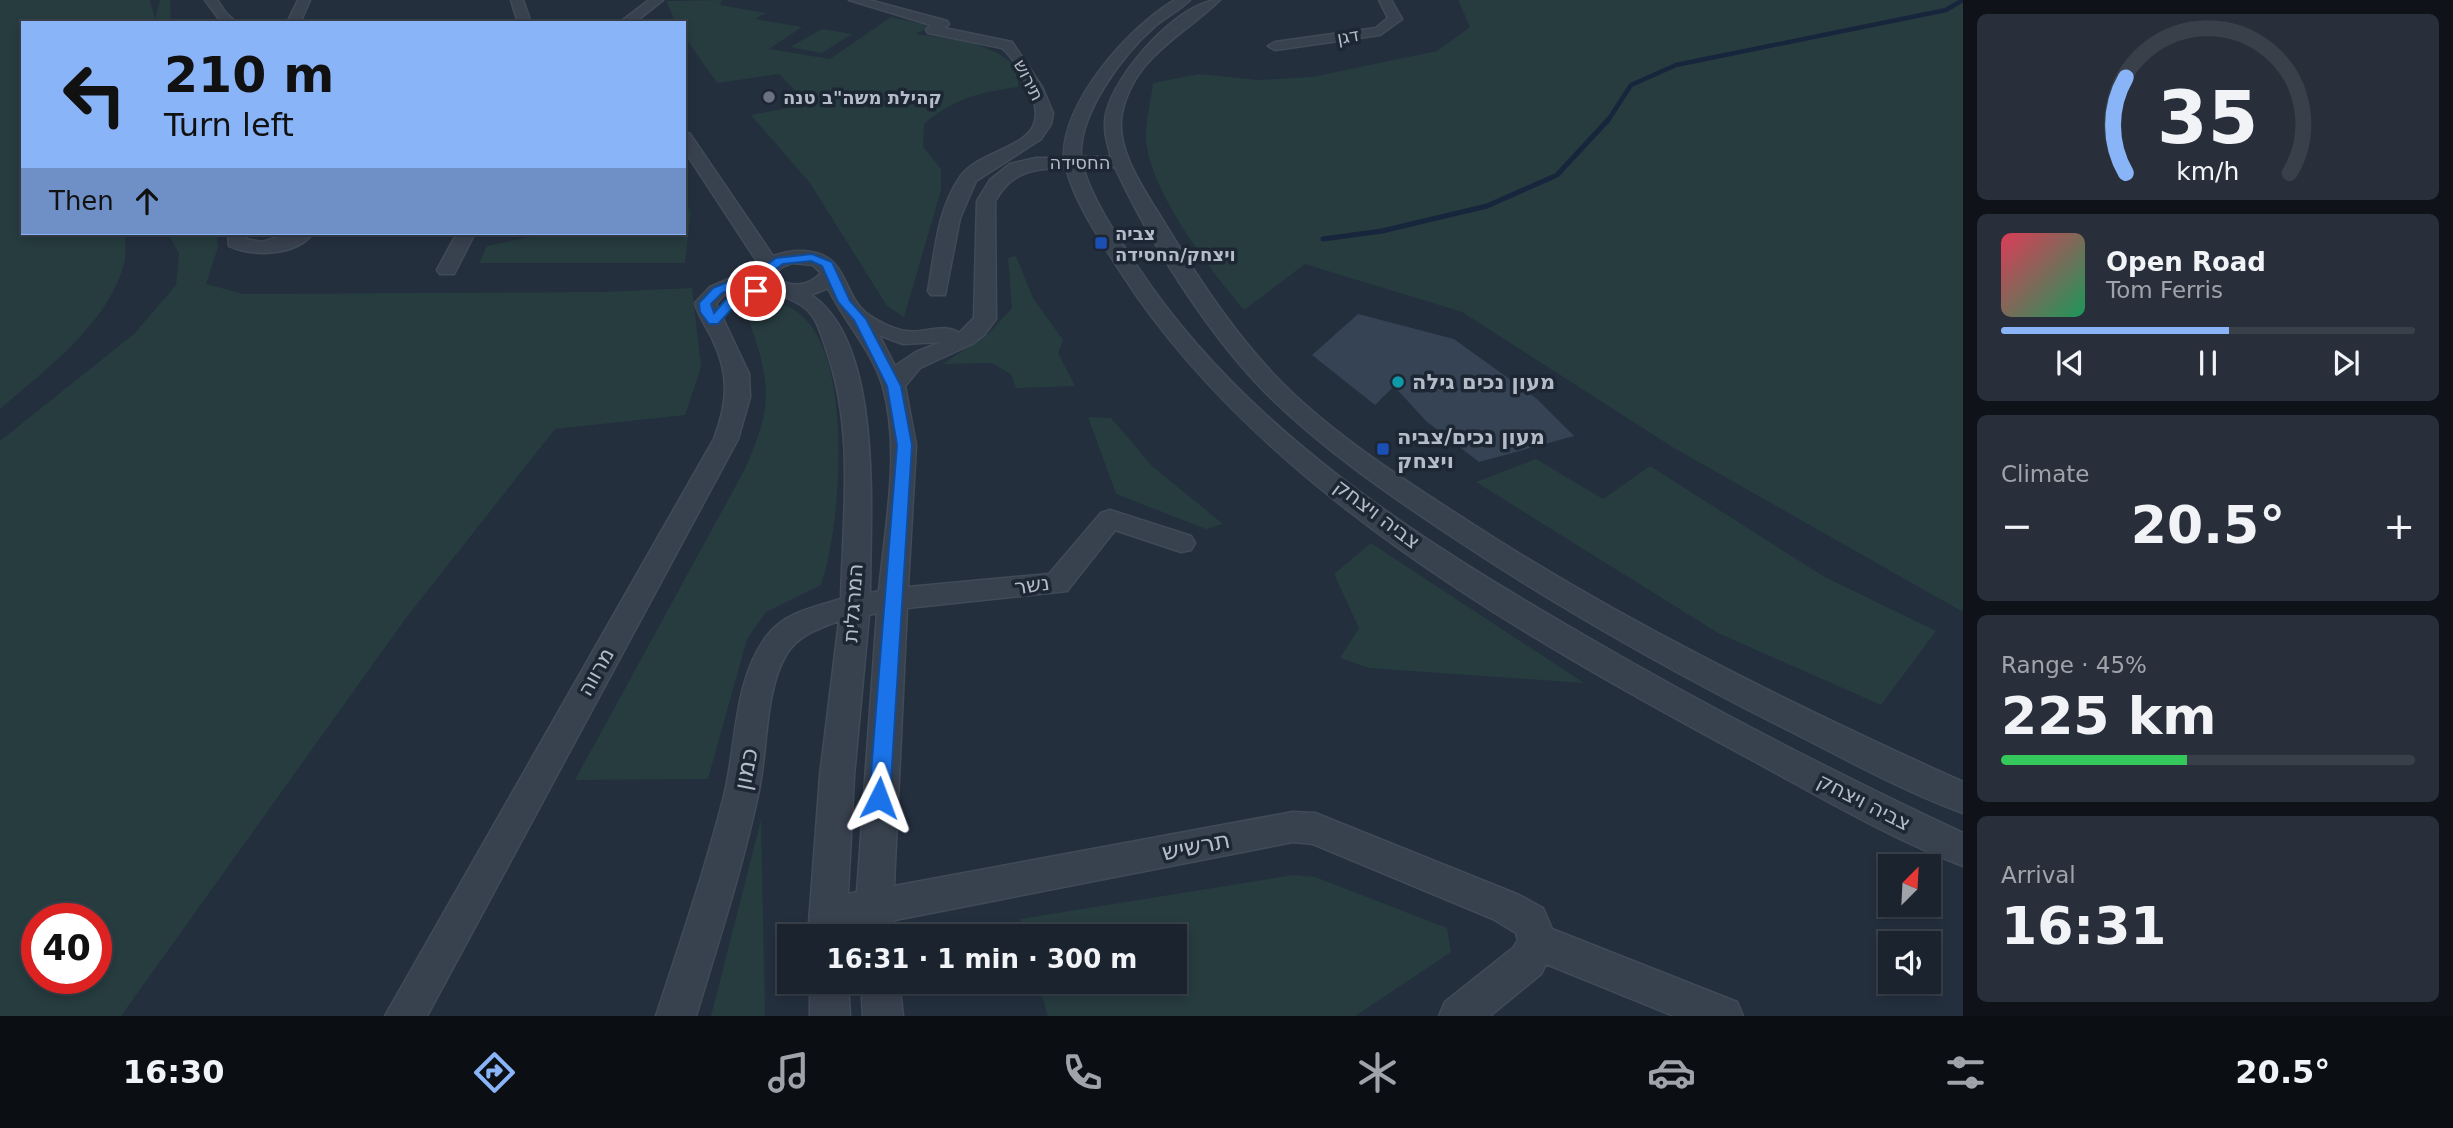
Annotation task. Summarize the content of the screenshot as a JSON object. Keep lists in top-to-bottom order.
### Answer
{
  "streets": {
    "street": [
      "דגן",
      "תירוש",
      "החסידה",
      "צביה ויצחק",
      "נשר",
      "המרגלית",
      "מרווה",
      "כמון",
      "תרשיש"
    ]
  },
  "crossings": [
    ["החסידה", "צביה ויצחק"],
    ["החסידה", "המרגלית"],
    ["נשר", "המרגלית"],
    ["נשר", "כמון"],
    ["המרגלית", "מרווה"],
    ["המרגלית", "כמון"],
    ["המרגלית", "תרשיש"]
  ],
  "places": {
    "other": ["קהילת משה\"ב טנה", "מעון נכים גילה"],
    "transit": ["צביה ויצחק/החסידה", "מעון נכים/צביה ויצחק"]
  },
  "north": "top right",
  "page": {
    "turn": ["210 m", "Turn left"],
    "then": "Then",
    "song": ["Open Road", "Tom Ferris"],
    "tile": [
      "Climate",
      ["Range · 45%", "225 km"],
      ["Arrival", "16:31"]
    ],
    "heat": ["−", "20.5°", "+"],
    "limit": "40",
    "trip": "16:31 · 1 min · 300 m",
    "tabs": ["16:30", "20.5°"],
    "gauge": ["35", "km/h"]
  }
}
